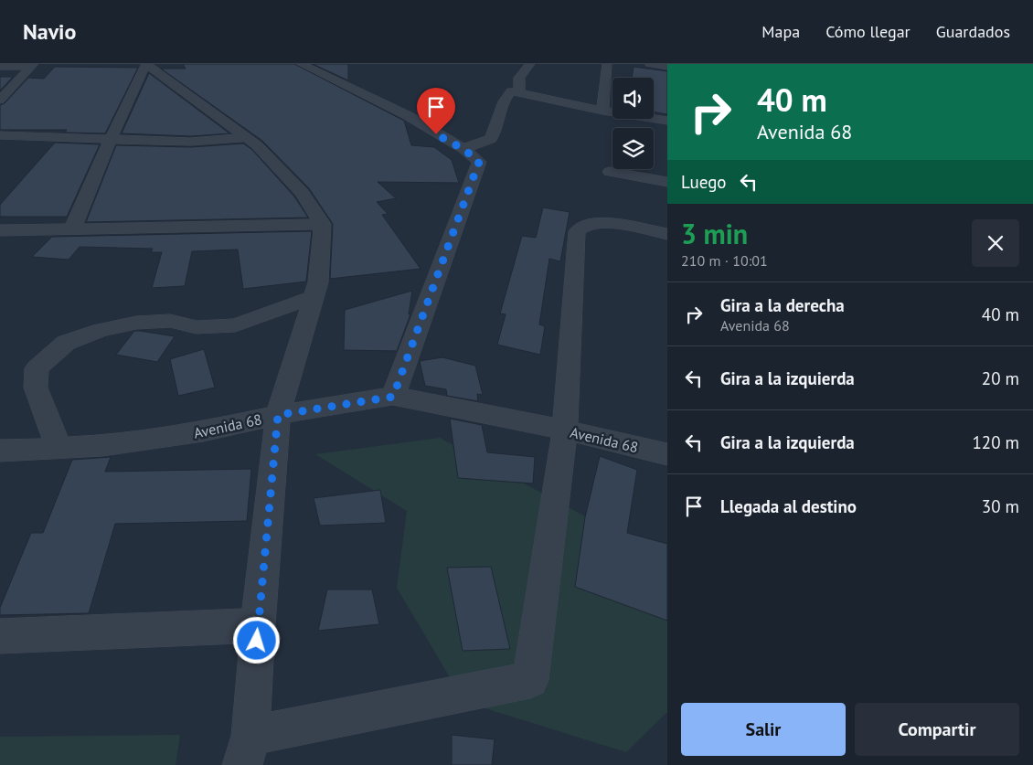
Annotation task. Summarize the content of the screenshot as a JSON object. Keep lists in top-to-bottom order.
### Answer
{
  "streets": {
    "street": ["Avenida 68"]
  },
  "page": {
    "header": "Navio",
    "nav": ["Mapa", "Cómo llegar", "Guardados"],
    "turn": ["40 m", "Avenida 68"],
    "then": "Luego",
    "heading": ["3 min", "210 m · 10:01"],
    "list": [
      {
        "name": "Gira a la derecha",
        "note": "Avenida 68",
        "value": "40 m"
      },
      {
        "name": "Gira a la izquierda",
        "value": "20 m"
      },
      {
        "name": "Gira a la izquierda",
        "value": "120 m"
      },
      {
        "name": "Llegada al destino",
        "value": "30 m"
      }
    ],
    "buttons": ["Salir", "Compartir"]
  }
}
